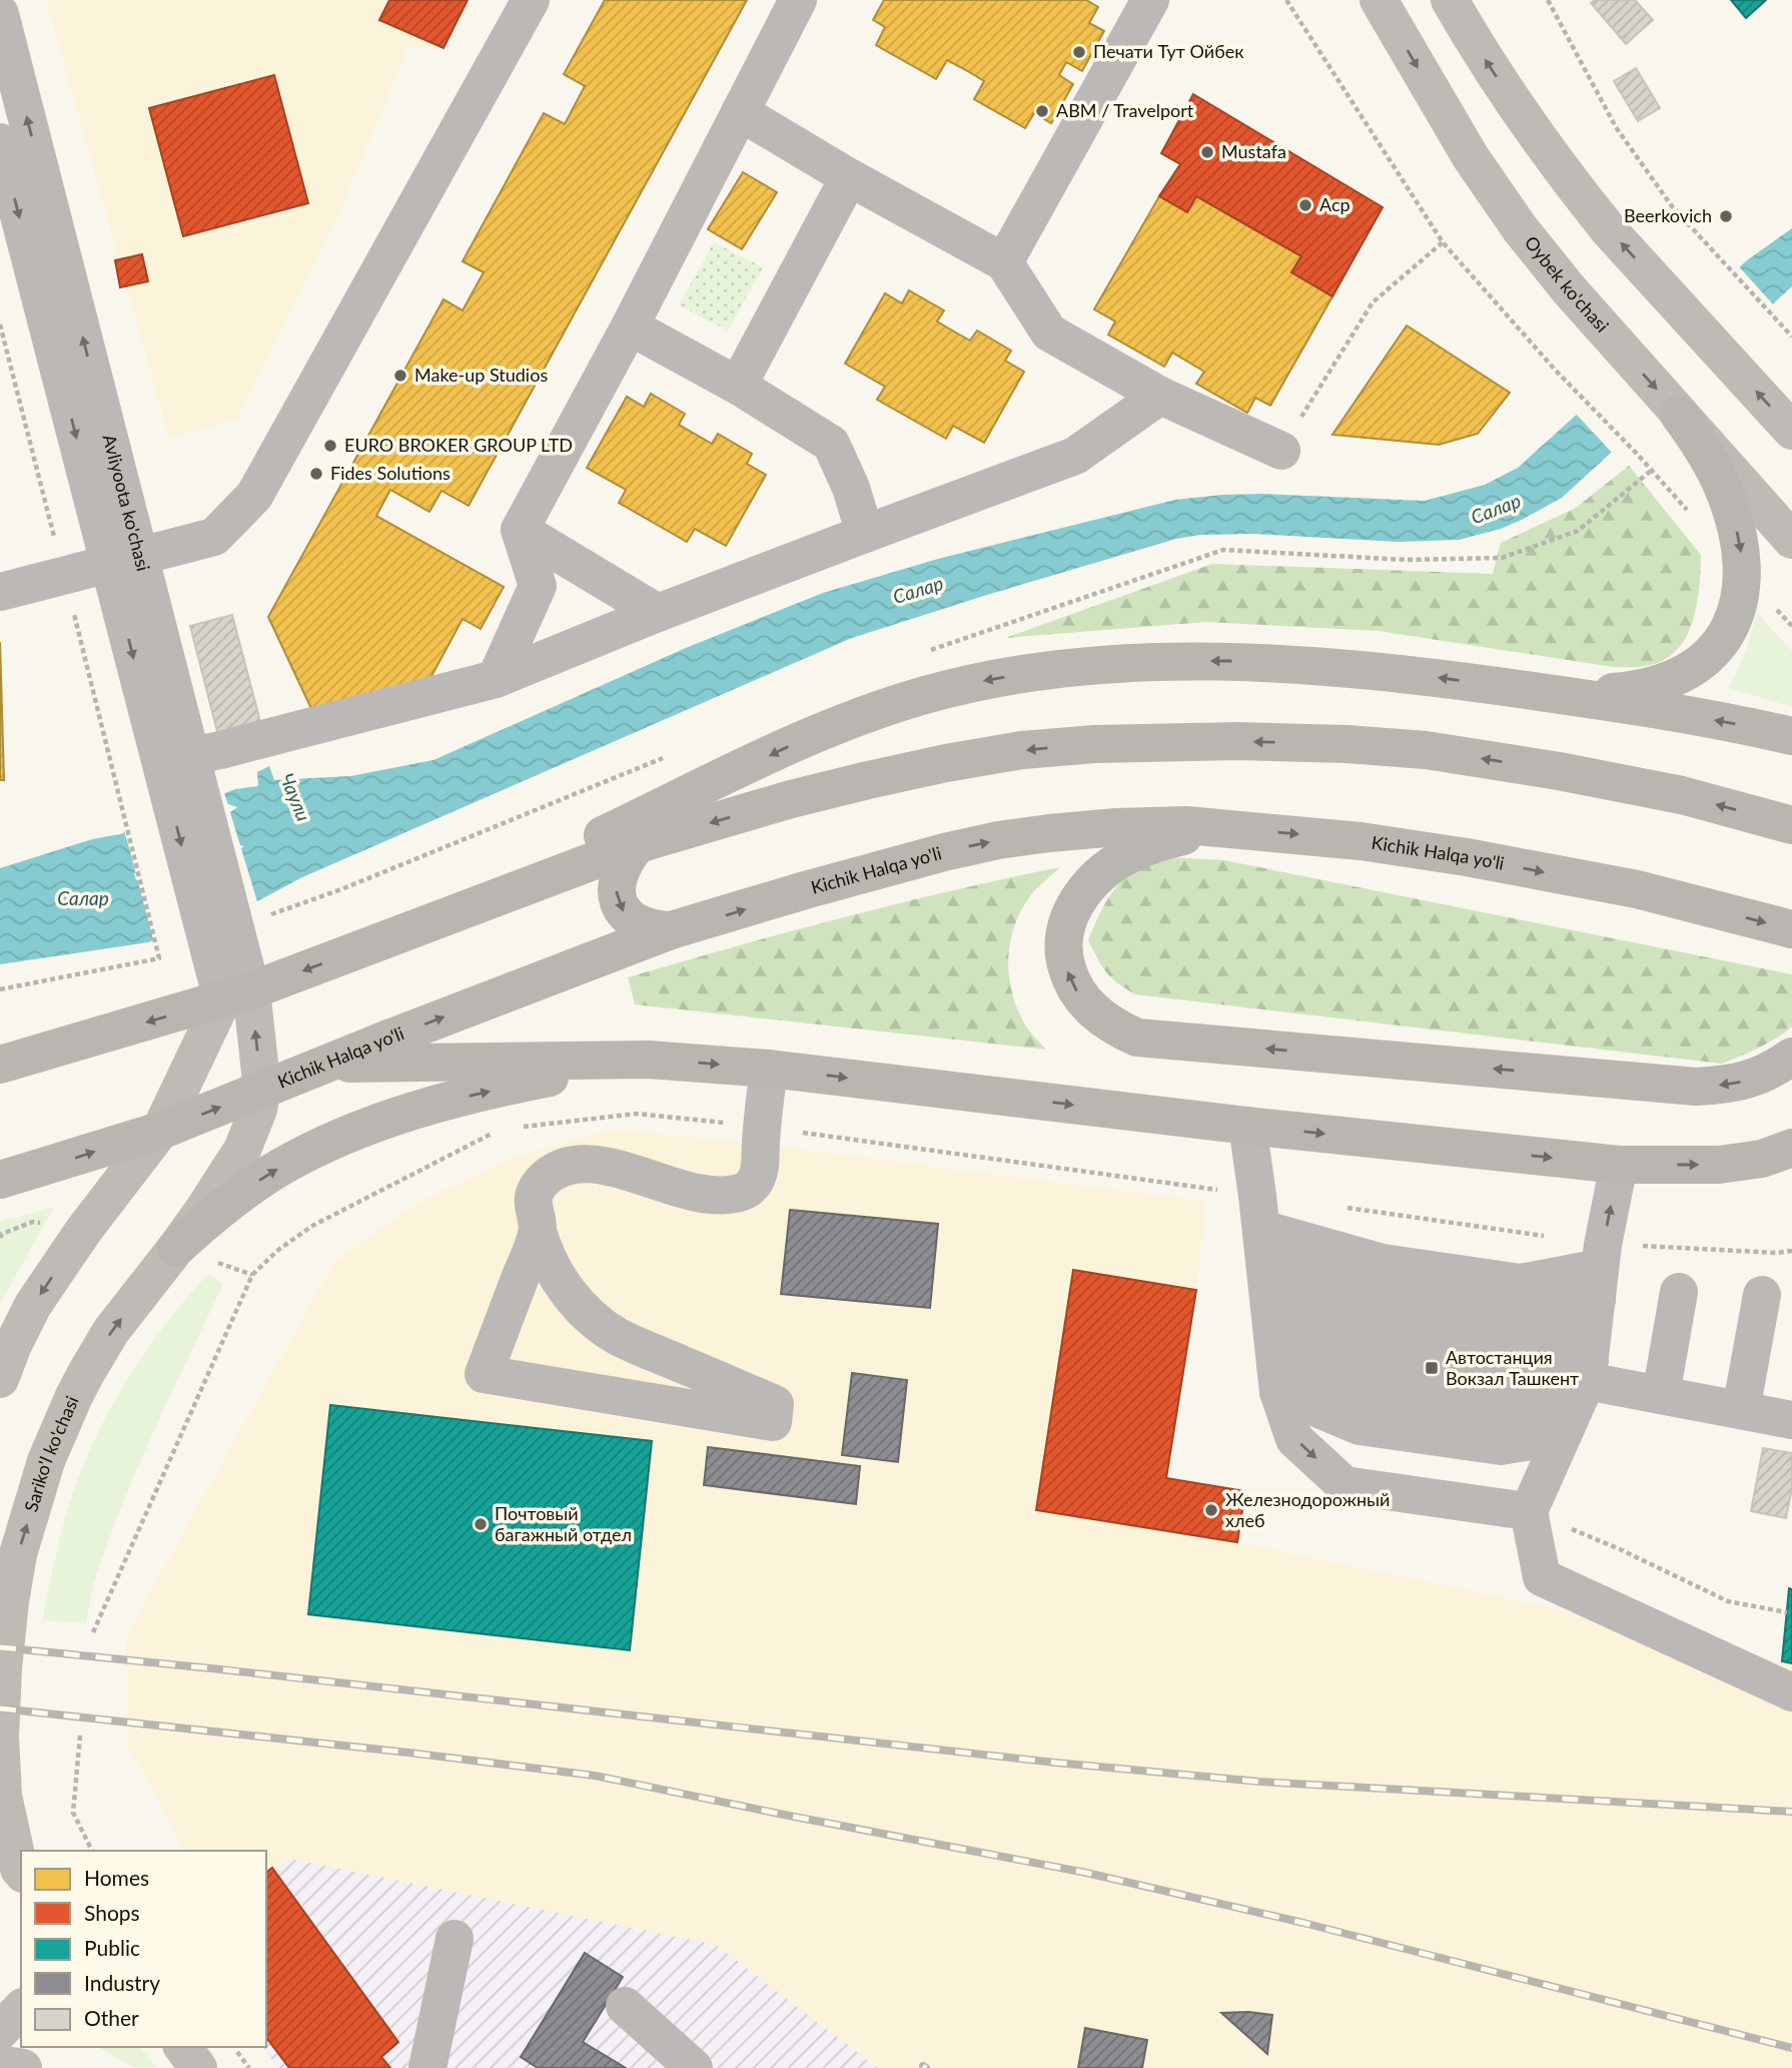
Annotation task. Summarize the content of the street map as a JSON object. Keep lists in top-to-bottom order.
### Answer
{
  "streets": {
    "highway": ["Kichik Halqa yo'li"],
    "main road": ["Oybek ko'chasi", "Sariko'l ko'chasi"],
    "street": ["Avliyoota ko'chasi"]
  },
  "crossings": [
    ["Kichik Halqa yo'li", "Sariko'l ko'chasi"]
  ],
  "water": ["Салар", "Чаули"],
  "places": {
    "other": [
      "Печати Тут Ойбек",
      "ABM / Travelport",
      "Mustafa",
      "Аср",
      "Beerkovich",
      "Make-up Studios",
      "EURO BROKER GROUP LTD",
      "Fides Solutions",
      "Железнодорожный хлеб",
      "Почтовый багажный отдел"
    ],
    "transit": ["Автостанция Вокзал Ташкент"]
  },
  "legend": [
    "Homes",
    "Shops",
    "Public",
    "Industry",
    "Other"
  ]
}
